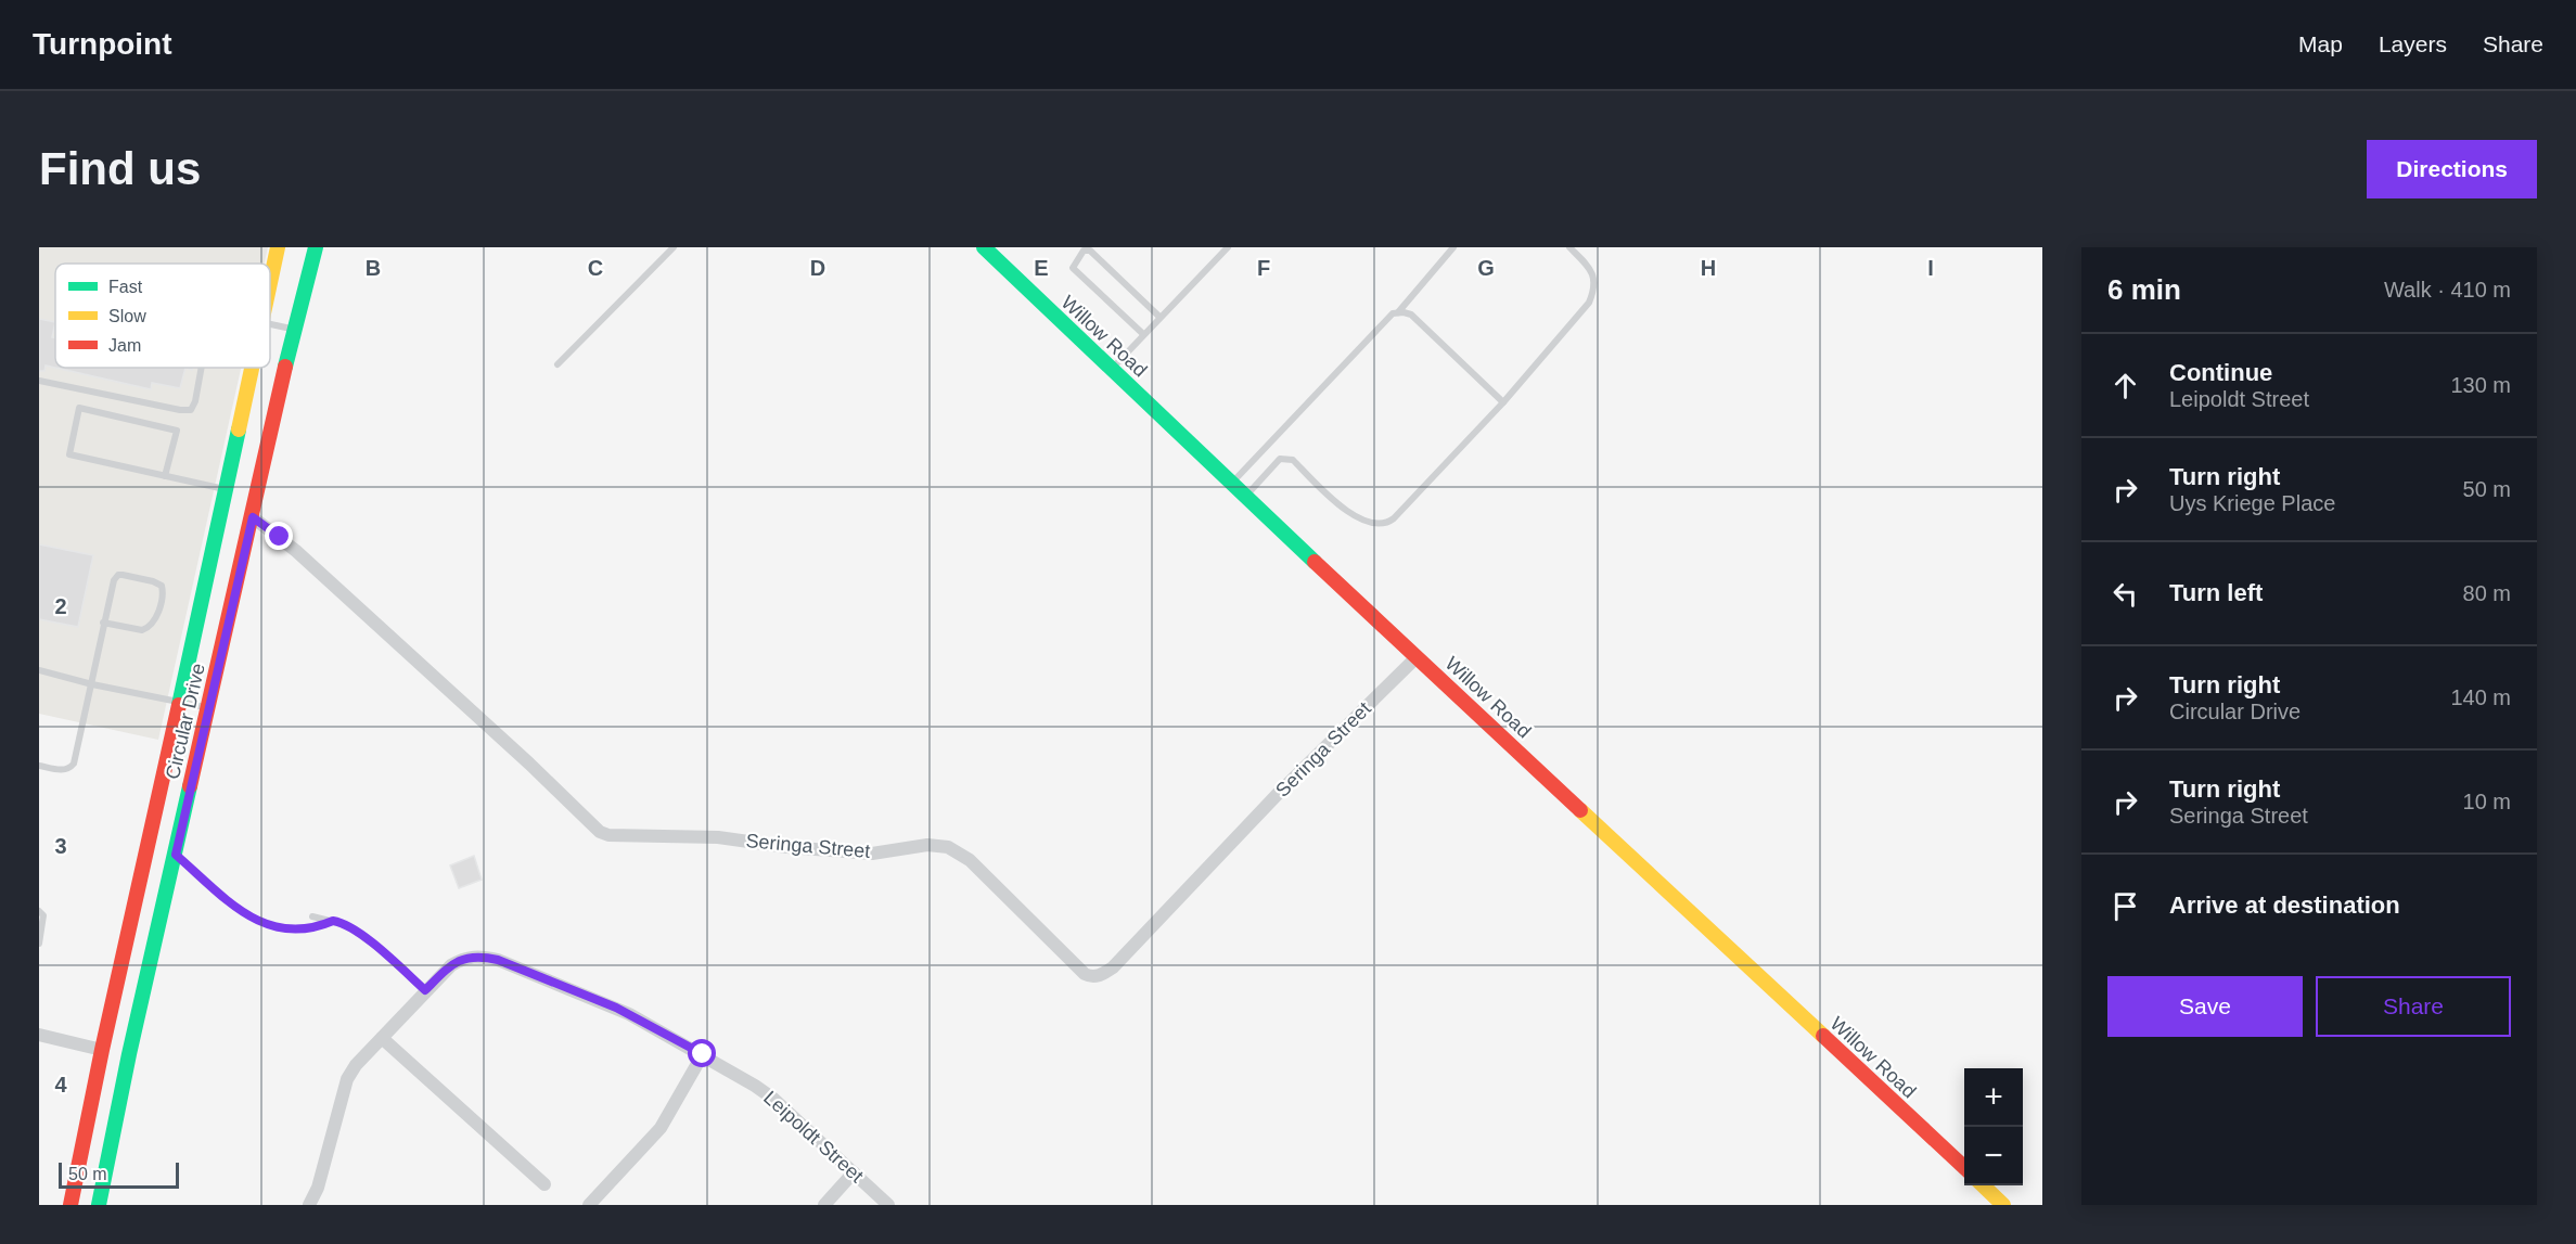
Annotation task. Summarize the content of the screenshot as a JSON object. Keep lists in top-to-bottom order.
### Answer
{
  "streets": {
    "street": [
      "Willow Road",
      "Circular Drive",
      "Seringa Street",
      "Leipoldt Street"
    ]
  },
  "crossings": [
    ["Willow Road", "Seringa Street"],
    ["Circular Drive", "Seringa Street"]
  ],
  "legend": ["Fast", "Slow", "Jam"],
  "scale_bar": "50 m",
  "page": {
    "header": "Turnpoint",
    "nav": ["Map", "Layers", "Share"],
    "buttons": [
      "Directions",
      ["Save", "Share"]
    ],
    "title": "Find us",
    "heading": ["6 min", "Walk · 410 m"],
    "list": [
      ["Continue", "Leipoldt Street", "130 m"],
      ["Turn right", "Uys Kriege Place", "50 m"],
      ["Turn left", "80 m"],
      ["Turn right", "Circular Drive", "140 m"],
      ["Turn right", "Seringa Street", "10 m"],
      "Arrive at destination"
    ],
    "map_buttons": ["+", "−"],
    "scale": "50 m"
  },
  "grid": {
    "columns": [
      "B",
      "C",
      "D",
      "E",
      "F",
      "G",
      "H",
      "I"
    ],
    "rows": ["2", "3", "4"]
  }
}
